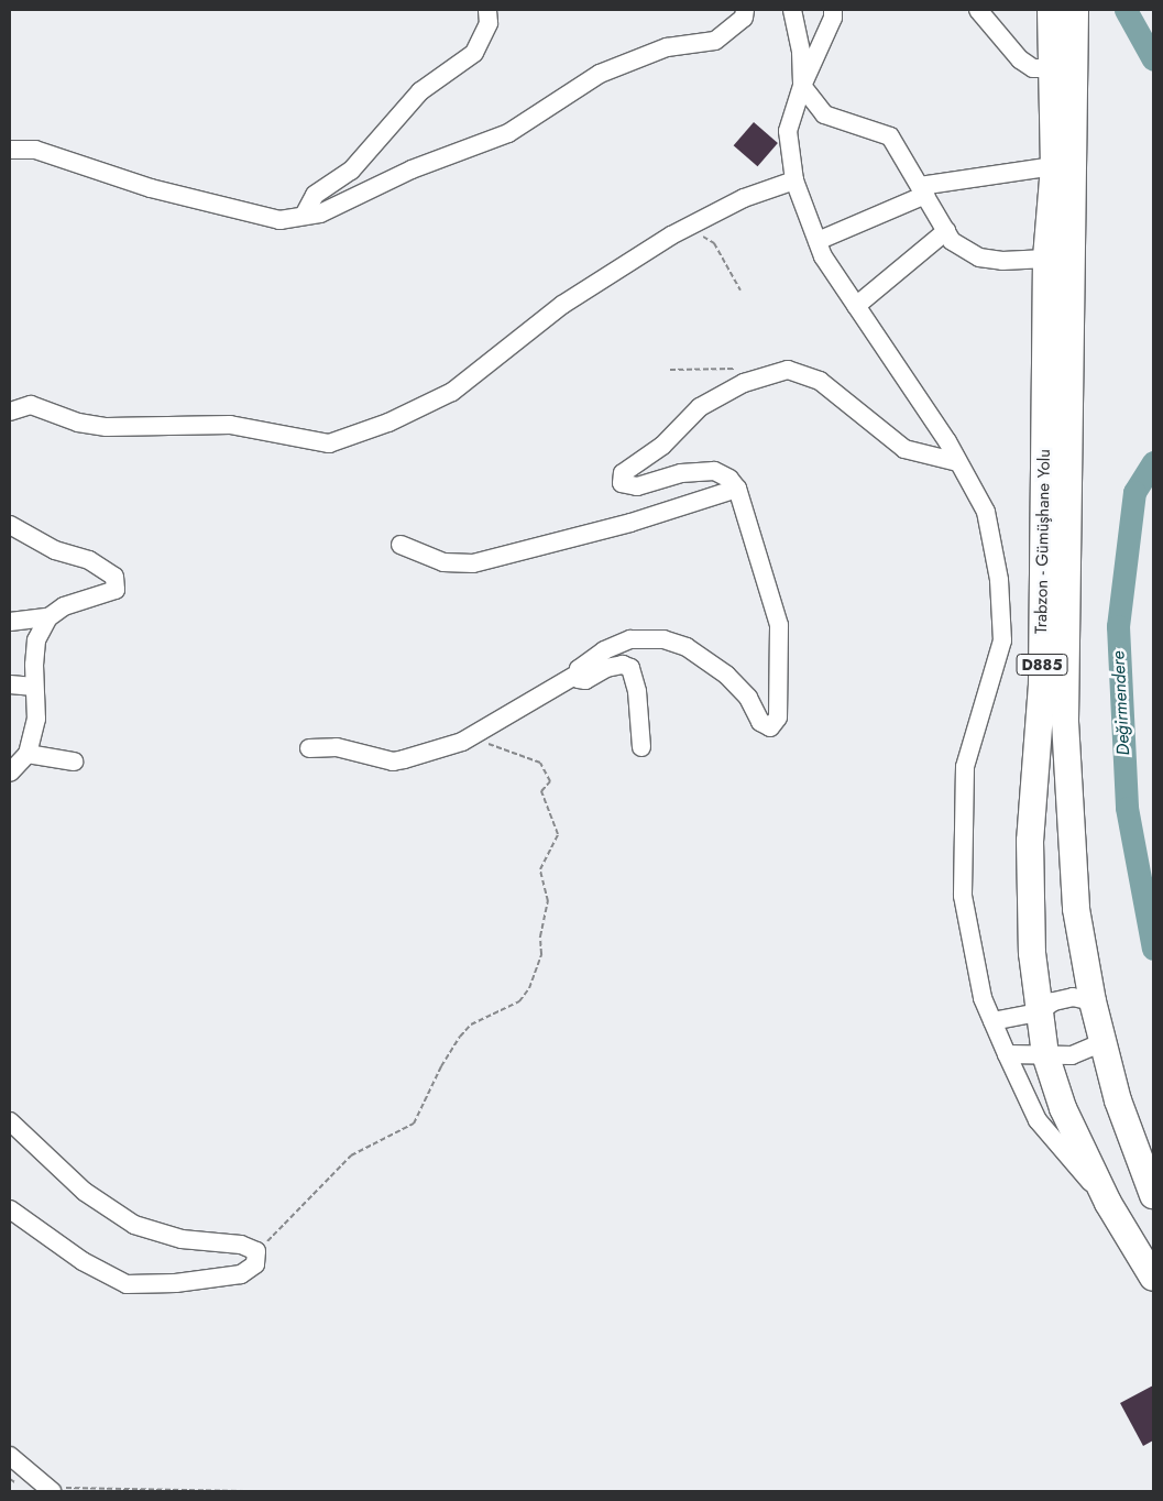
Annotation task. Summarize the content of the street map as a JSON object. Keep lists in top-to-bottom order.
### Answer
{
  "streets": {
    "highway": ["Trabzon - Gümüşhane Yolu", "D885"]
  },
  "water": ["Değirmendere"]
}
